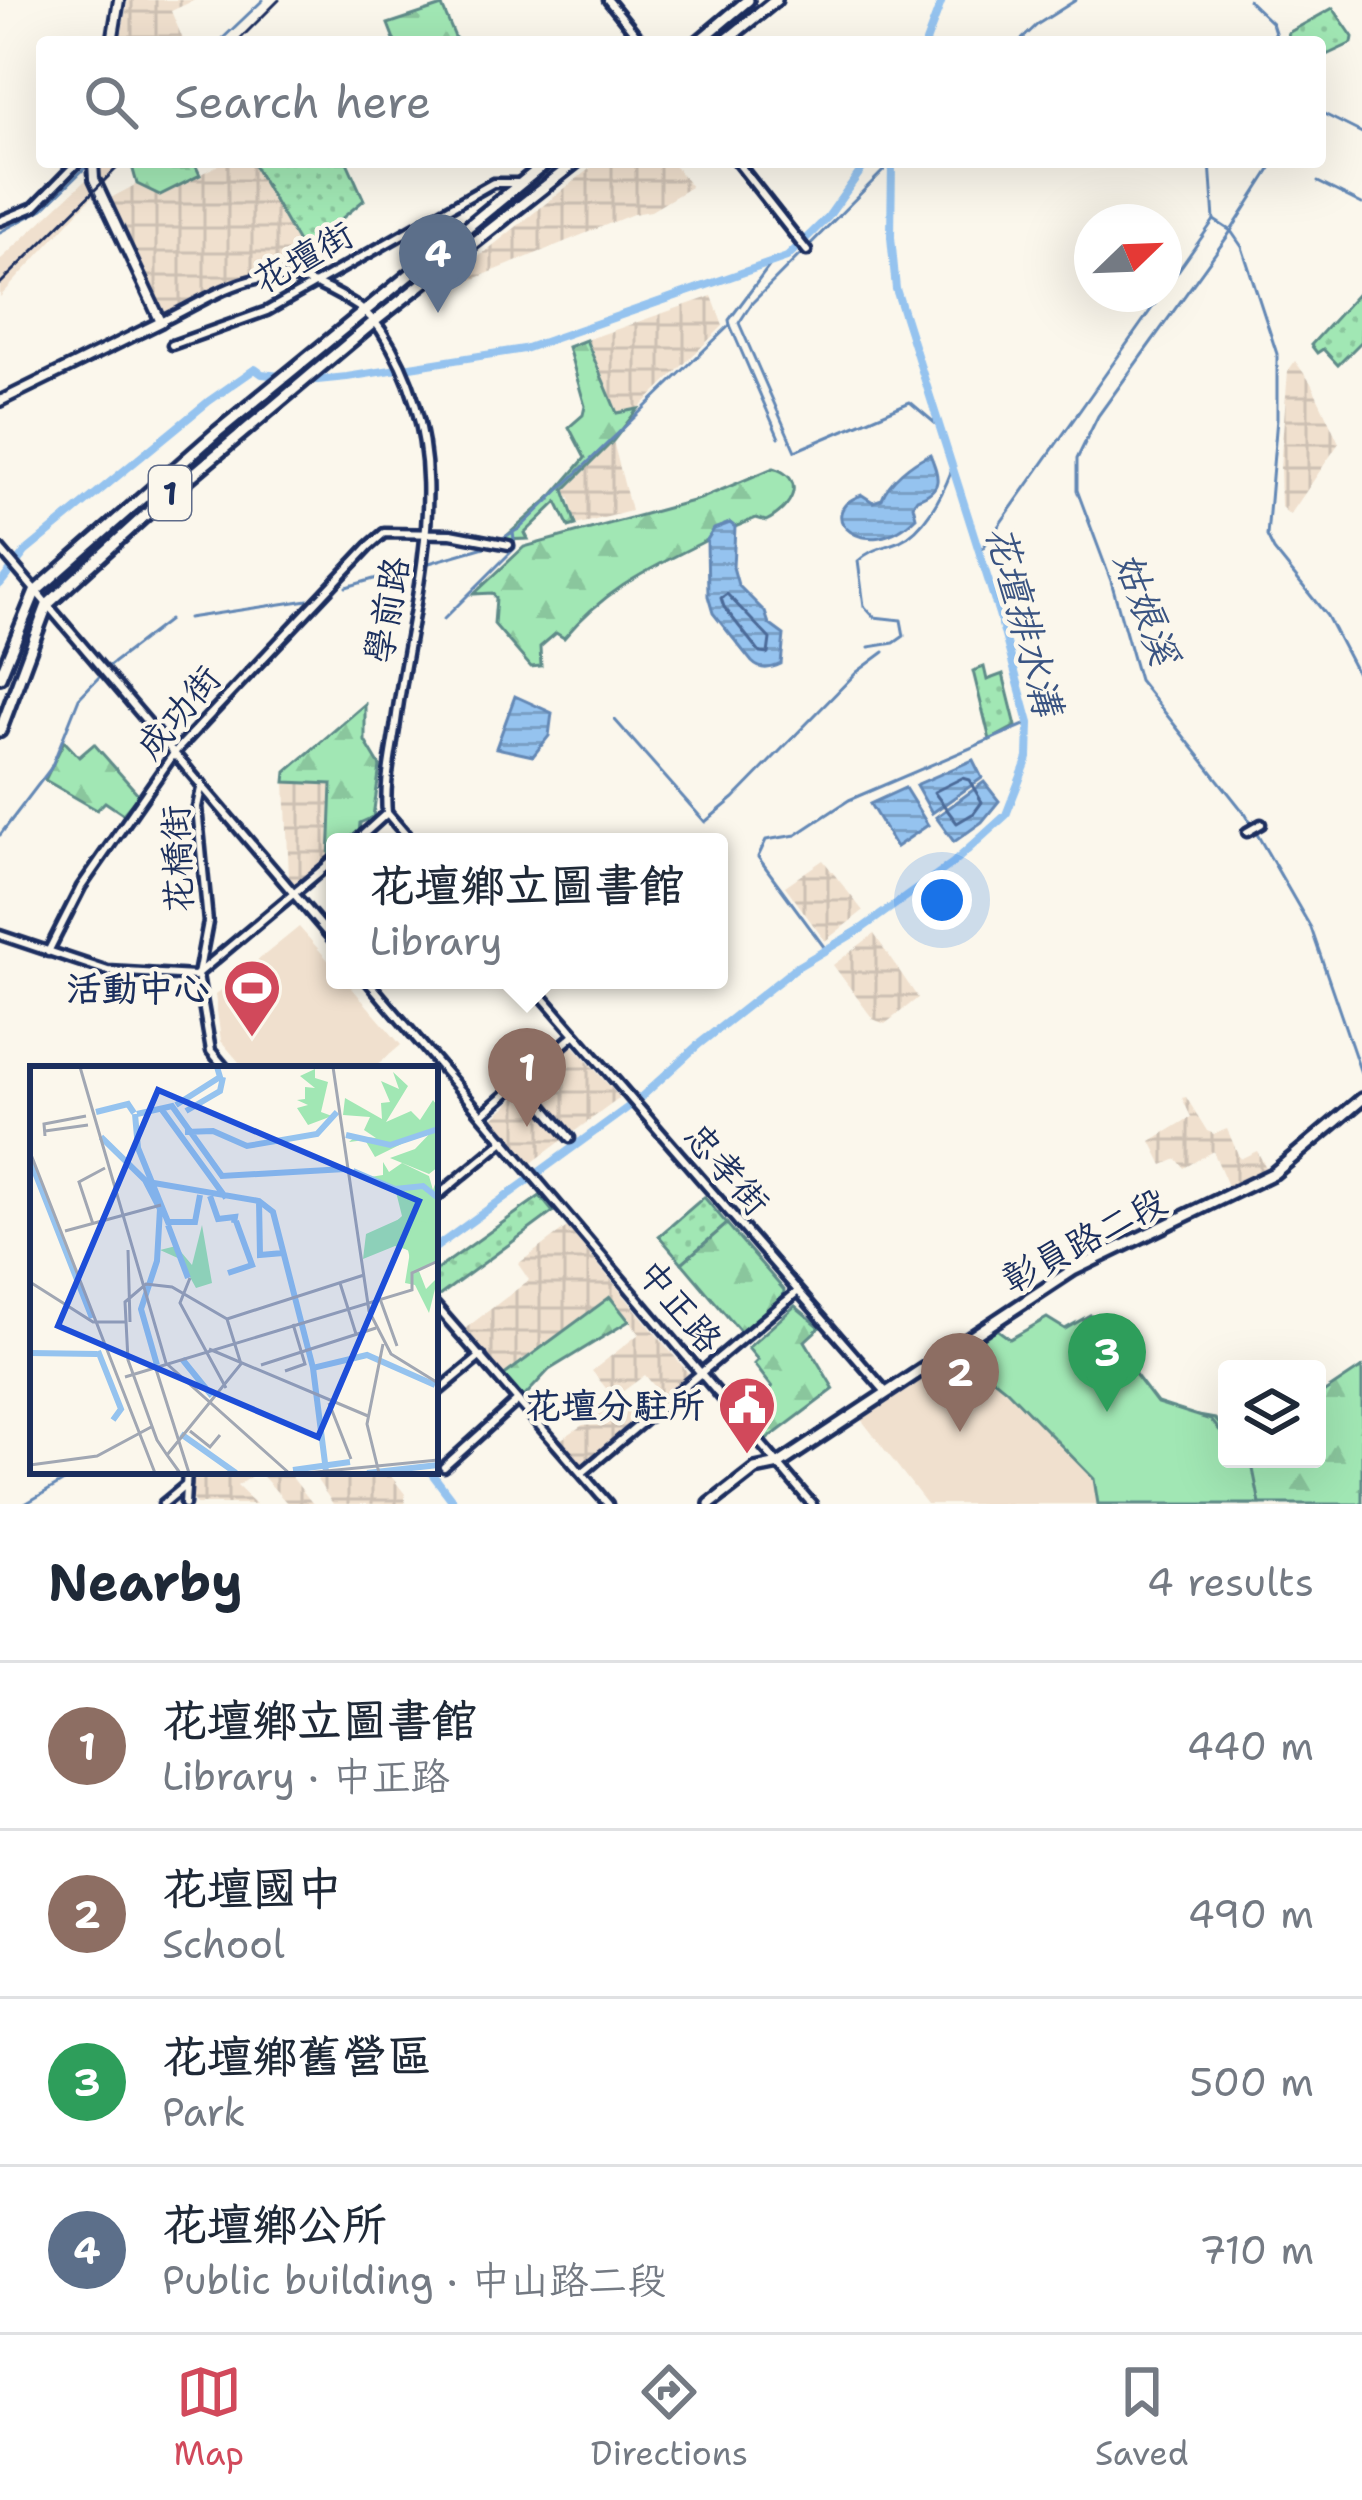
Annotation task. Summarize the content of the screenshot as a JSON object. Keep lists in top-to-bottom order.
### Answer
{
  "streets": {
    "main road": ["1", "彰員路二段"],
    "street": [
      "花壇街",
      "學前路",
      "成功街",
      "花橋街",
      "忠孝街",
      "中正路"
    ]
  },
  "crossings": [
    ["花壇街", "1"],
    ["1", "學前路"],
    ["學前路", "成功街"],
    ["忠孝街", "彰員路二段"],
    ["彰員路二段", "中正路"]
  ],
  "water": ["姑娘溪", "花壇排水溝"],
  "places": {
    "sports": ["活動中心"],
    "public building": ["花壇分駐所"]
  },
  "north": "top right",
  "page": {
    "search": "Search here",
    "pins": [
      "4",
      "1",
      "3",
      "2"
    ],
    "popup": ["花壇鄉立圖書館", "Library"],
    "heading": ["Nearby", "4 results"],
    "list": [
      {
        "mark": "1",
        "name": "花壇鄉立圖書館",
        "note": "Library · 中正路",
        "value": "440 m"
      },
      {
        "mark": "2",
        "name": "花壇國中",
        "note": "School",
        "value": "490 m"
      },
      {
        "mark": "3",
        "name": "花壇鄉舊營區",
        "note": "Park",
        "value": "500 m"
      },
      {
        "mark": "4",
        "name": "花壇鄉公所",
        "note": "Public building · 中山路二段",
        "value": "710 m"
      }
    ],
    "nav": ["Map", "Directions", "Saved"]
  }
}
